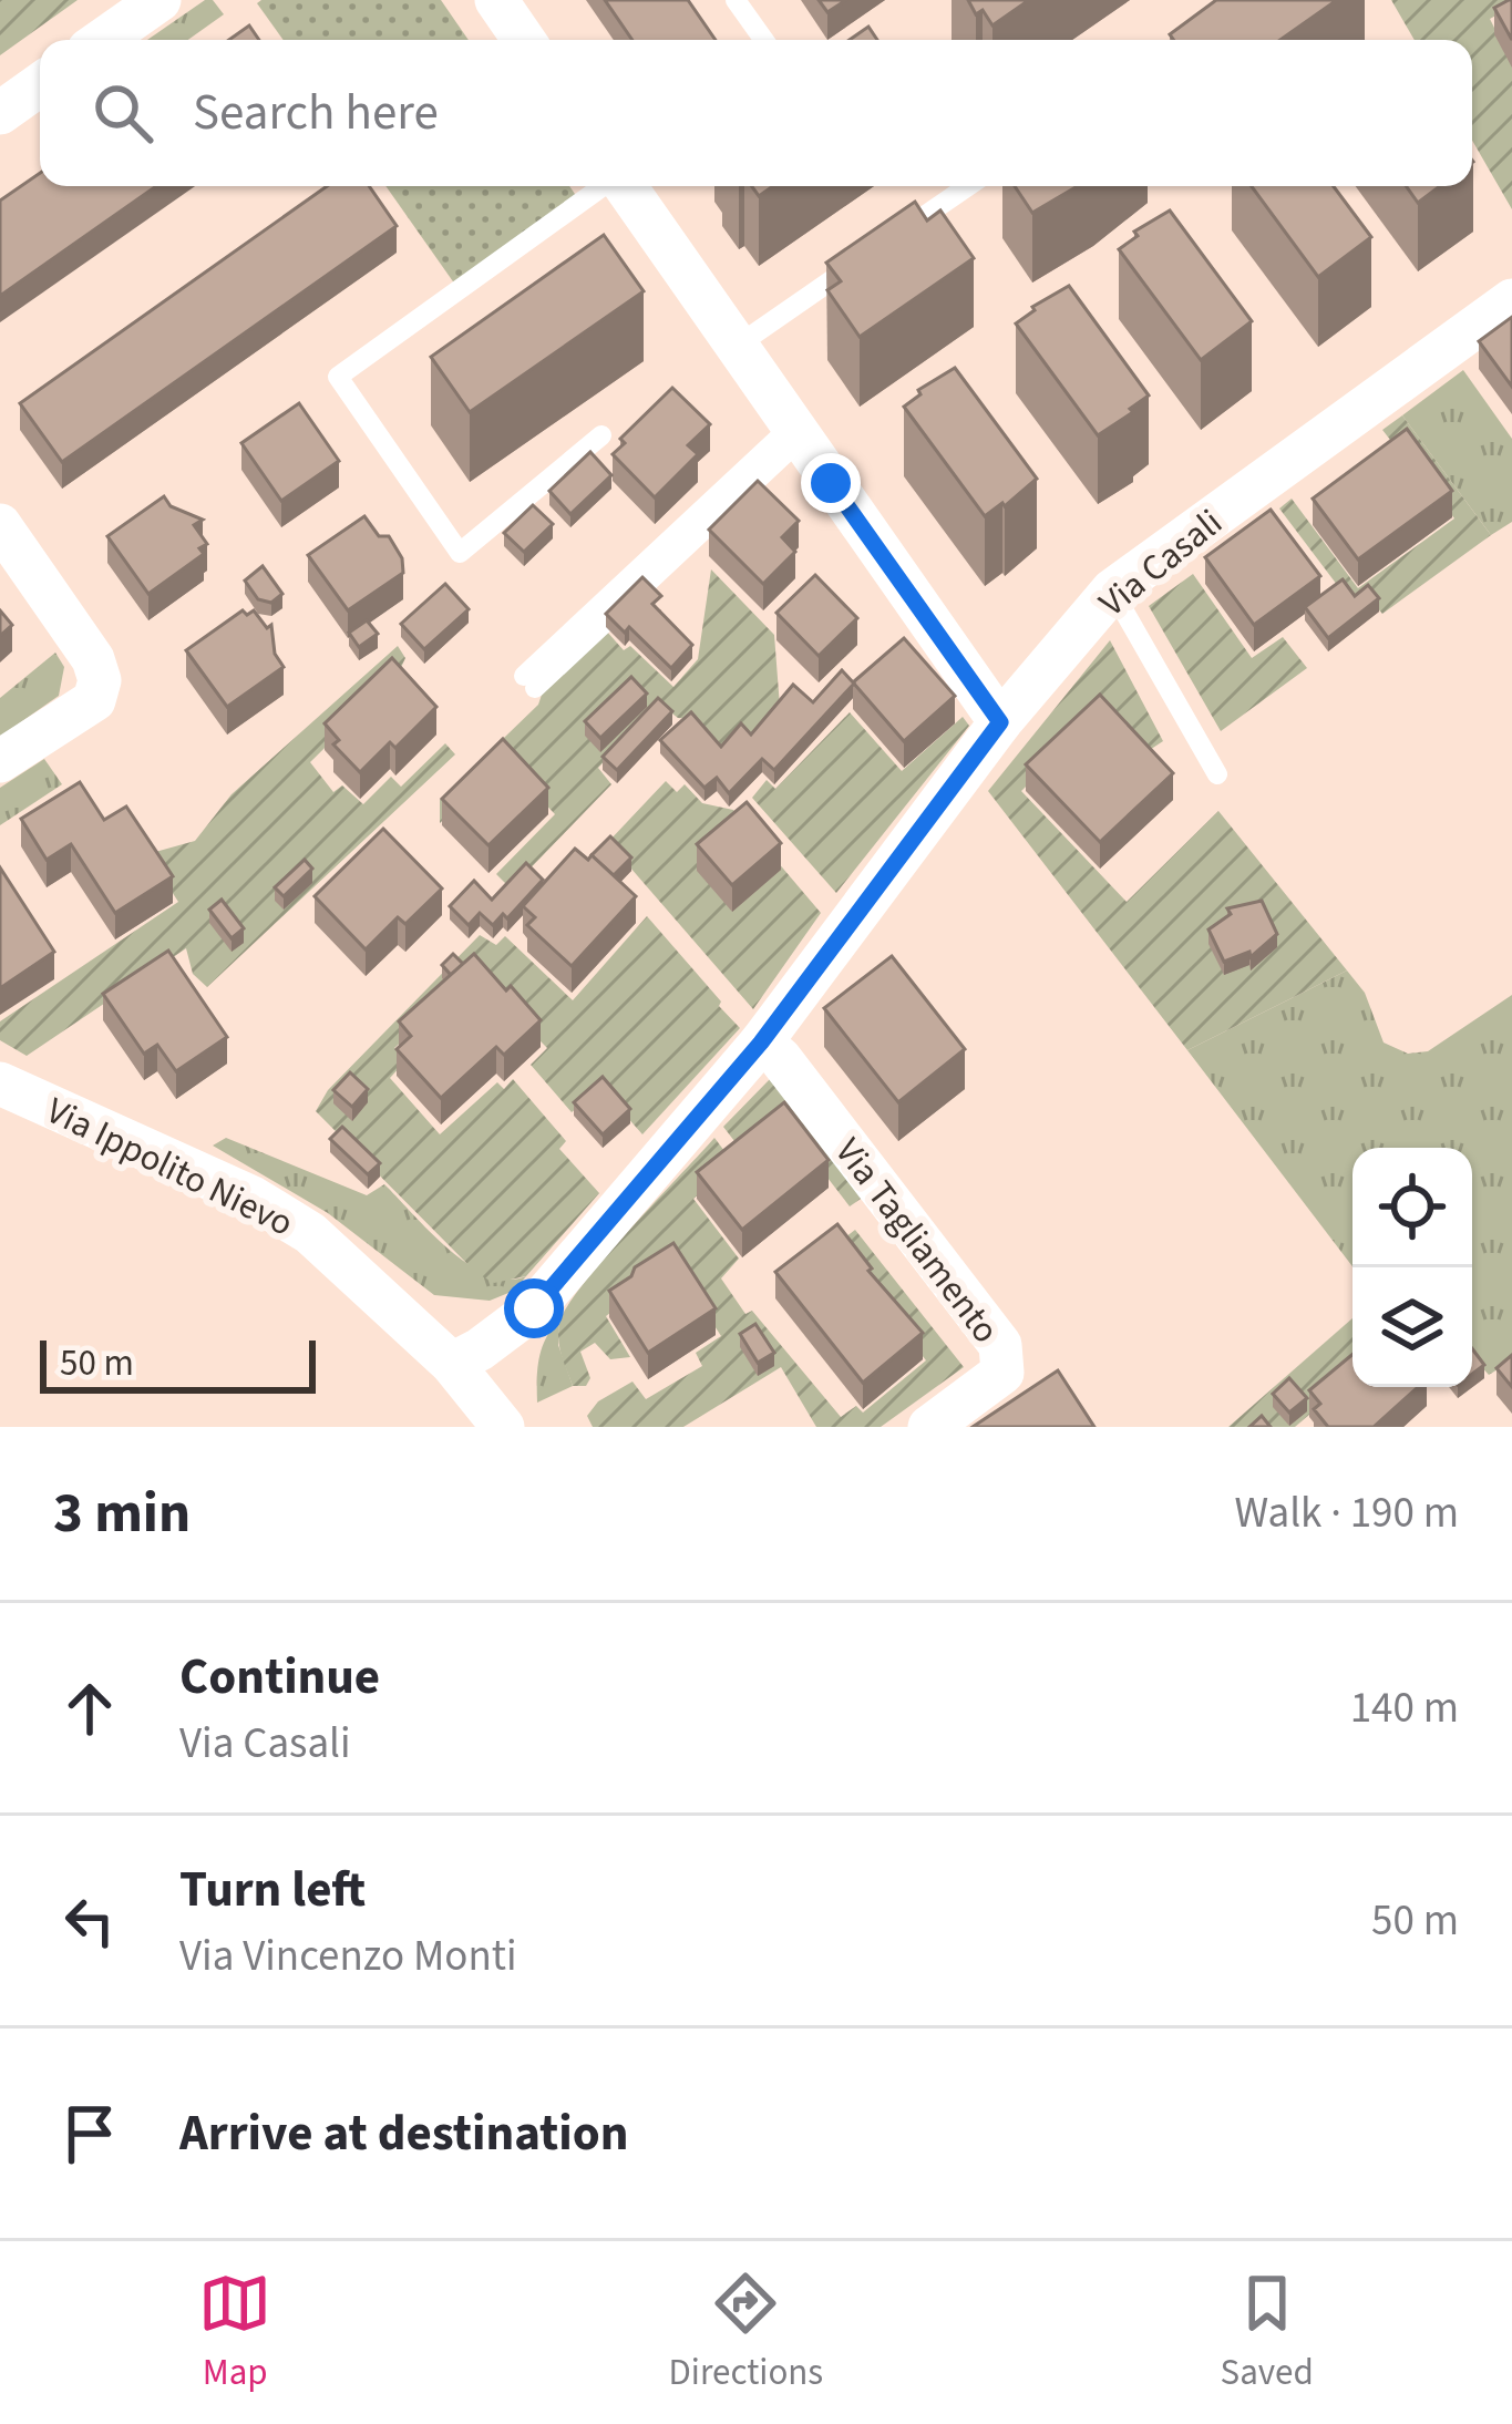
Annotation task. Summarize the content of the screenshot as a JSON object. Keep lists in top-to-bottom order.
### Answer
{
  "streets": {
    "street": ["Via Casali", "Via Ippolito Nievo", "Via Tagliamento"]
  },
  "crossings": [
    ["Via Casali", "Via Ippolito Nievo"],
    ["Via Casali", "Via Tagliamento"]
  ],
  "scale_bar": "50 m",
  "page": {
    "search": "Search here",
    "scale": "50 m",
    "heading": ["3 min", "Walk · 190 m"],
    "list": [
      ["Continue", "Via Casali", "140 m"],
      ["Turn left", "Via Vincenzo Monti", "50 m"],
      "Arrive at destination"
    ],
    "nav": ["Map", "Directions", "Saved"]
  }
}
